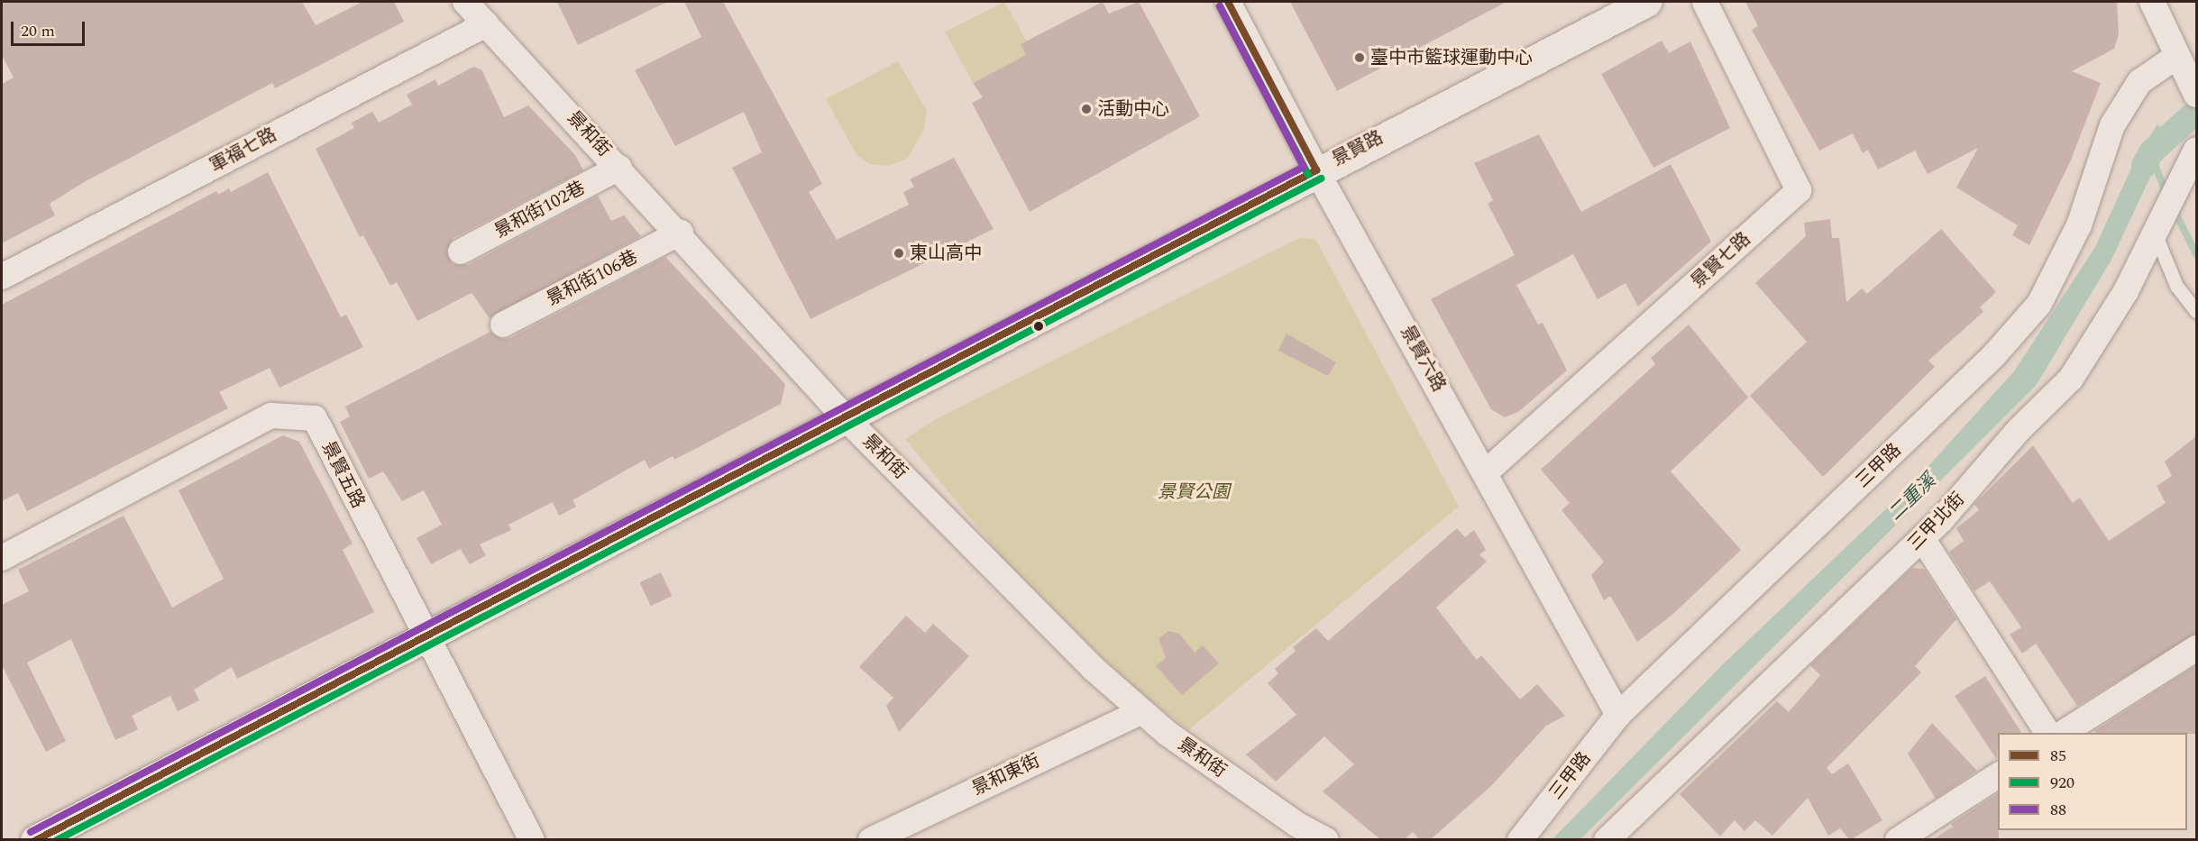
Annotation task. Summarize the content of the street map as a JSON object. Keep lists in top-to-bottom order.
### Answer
{
  "streets": {
    "street": [
      "景和街",
      "景賢路",
      "軍福七路",
      "景和街102巷",
      "景賢七路",
      "景和街106巷",
      "景賢六路",
      "三甲路",
      "景賢五路",
      "三甲北街",
      "景和東街"
    ]
  },
  "crossings": [
    ["景和街", "景賢路"],
    ["景和街", "軍福七路"],
    ["景和街", "景和街102巷"],
    ["景和街", "景和街106巷"],
    ["景和街", "景和東街"],
    ["景賢路", "景賢六路"],
    ["景賢路", "景賢五路"],
    ["景賢七路", "景賢六路"],
    ["景賢六路", "三甲路"]
  ],
  "water": ["二重溪"],
  "parks": ["景賢公園"],
  "places": ["臺中市籃球運動中心", "活動中心", "東山高中"],
  "lines": ["transit line 85", "transit line 920", "transit line 88"],
  "legend": ["85", "920", "88"],
  "scale_bar": "20 m"
}
